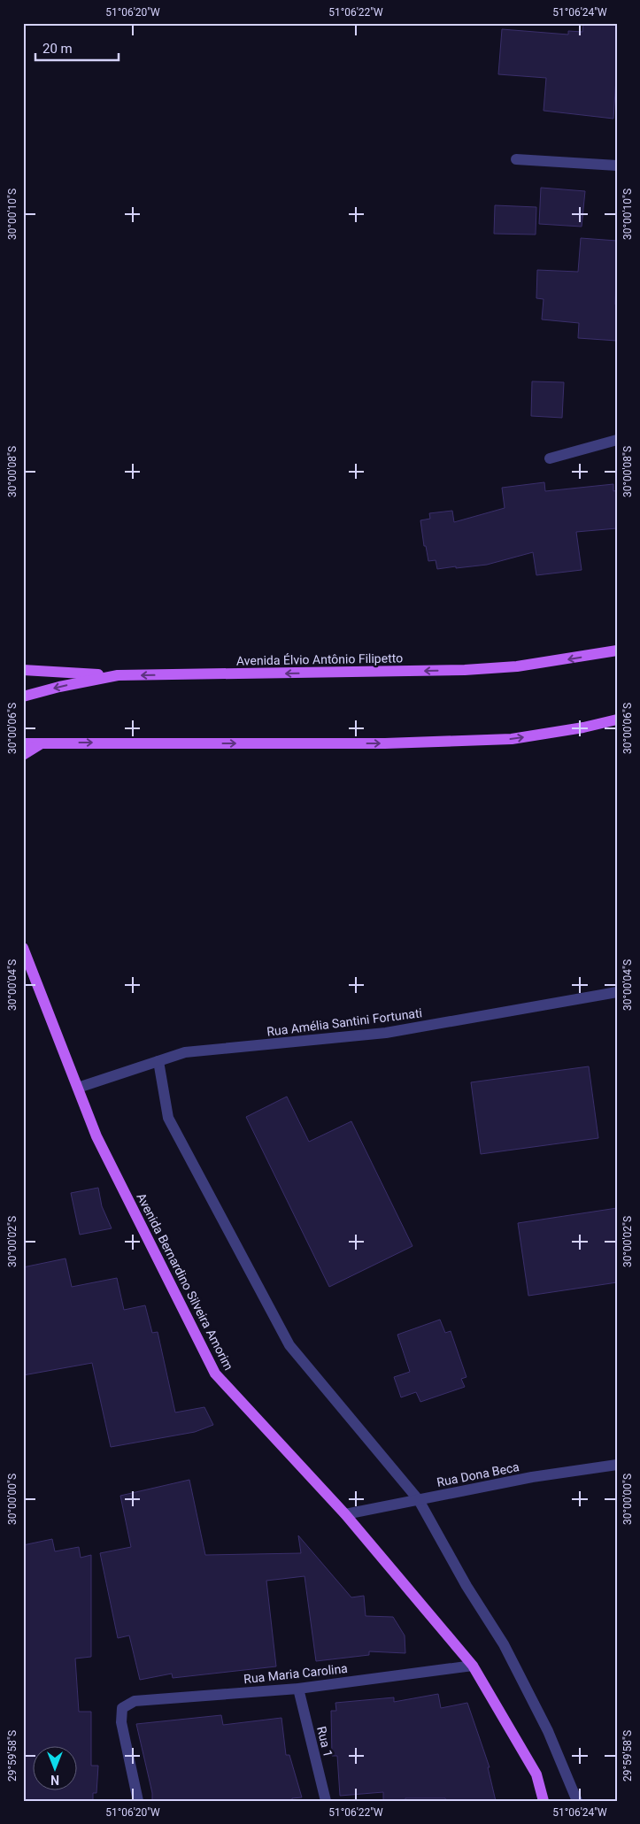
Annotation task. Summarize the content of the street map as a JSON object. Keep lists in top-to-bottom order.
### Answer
{
  "streets": {
    "main road": ["Avenida Élvio Antônio Filipetto", "Avenida Bernardino Silveira Amorim"],
    "street": [
      "Rua Amélia Santini Fortunati",
      "Rua Dona Beca",
      "Rua Maria Carolina",
      "Rua 1"
    ]
  },
  "crossings": [
    ["Rua Amélia Santini Fortunati", "Avenida Bernardino Silveira Amorim"],
    ["Avenida Bernardino Silveira Amorim", "Rua Dona Beca"],
    ["Avenida Bernardino Silveira Amorim", "Rua Maria Carolina"],
    ["Rua Maria Carolina", "Rua 1"]
  ],
  "scale_bar": "20 m",
  "north": "bottom",
  "coordinates": [
    "51°06'20\"W",
    "51°06'22\"W",
    "51°06'24\"W",
    "30°00'10\"S",
    "30°00'08\"S",
    "30°00'06\"S",
    "30°00'04\"S",
    "30°00'02\"S",
    "30°00'00\"S",
    "29°59'58\"S"
  ]
}
